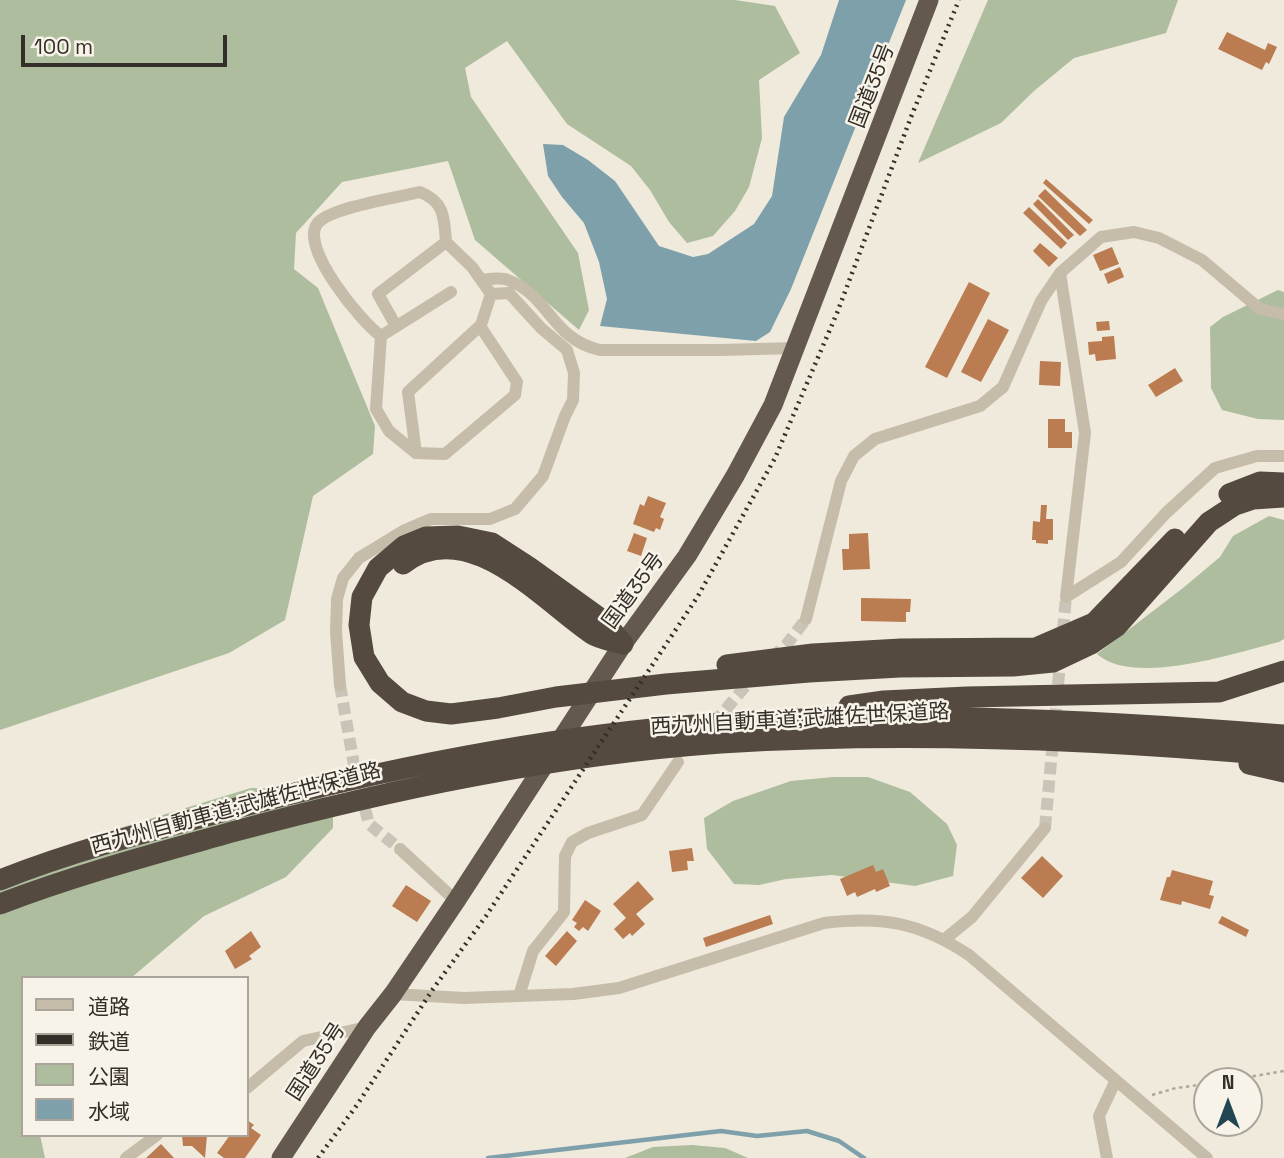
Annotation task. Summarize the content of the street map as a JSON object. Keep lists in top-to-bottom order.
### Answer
{
  "streets": {
    "highway": ["国道35号", "西九州自動車道;武雄佐世保道路"]
  },
  "legend": [
    "道路",
    "鉄道",
    "公園",
    "水域"
  ],
  "scale_bar": "100 m",
  "north": "top"
}
